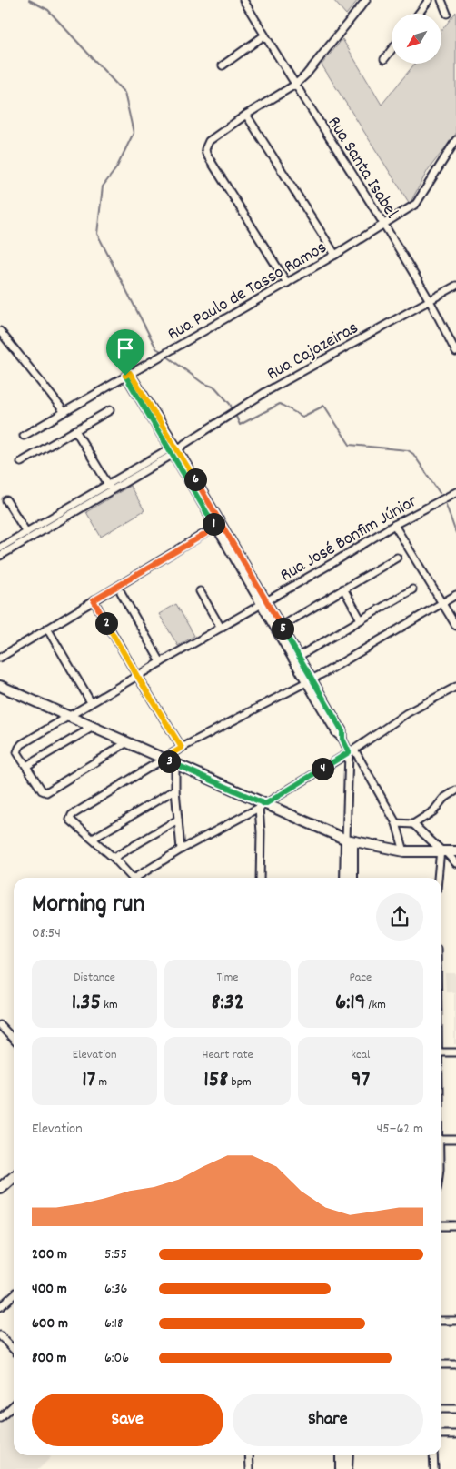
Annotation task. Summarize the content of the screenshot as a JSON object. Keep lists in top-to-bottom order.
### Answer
{
  "streets": {
    "street": [
      "Rua Santa Isabel",
      "Rua Paulo de Tasso Ramos",
      "Rua Cajazeiras",
      "Rua José Bonfim Júnior"
    ]
  },
  "crossings": [
    ["Rua Santa Isabel", "Rua Paulo de Tasso Ramos"],
    ["Rua Santa Isabel", "Rua Cajazeiras"]
  ],
  "north": "bottom left",
  "page": {
    "pins": [
      "6",
      "1",
      "2",
      "5",
      "3",
      "4"
    ],
    "heading": ["Morning run", "08:54"],
    "stats": [
      ["Distance", "1.35 km"],
      ["Time", "8:32"],
      ["Pace", "6:19 /km"],
      ["Elevation", "17 m"],
      ["Heart rate", "158 bpm"],
      ["kcal", "97"]
    ],
    "chart": ["Elevation", "45–62 m"],
    "list": [
      {
        "name": "200 m",
        "note": "5:55"
      },
      {
        "name": "400 m",
        "note": "6:36"
      },
      {
        "name": "600 m",
        "note": "6:18"
      },
      {
        "name": "800 m",
        "note": "6:06"
      }
    ],
    "buttons": ["Save", "Share"]
  }
}
